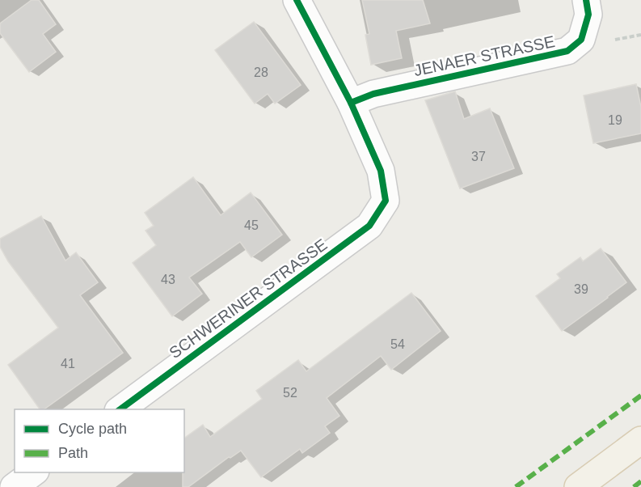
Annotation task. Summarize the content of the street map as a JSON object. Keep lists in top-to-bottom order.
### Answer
{
  "streets": {
    "street": ["JENAER STRASSE", "SCHWERINER STRASSE"]
  },
  "crossings": [
    ["JENAER STRASSE", "SCHWERINER STRASSE"]
  ],
  "house_numbers": [
    "28",
    "19",
    "37",
    "45",
    "43",
    "39",
    "54",
    "41",
    "52"
  ],
  "legend": ["Cycle path", "Path"]
}
